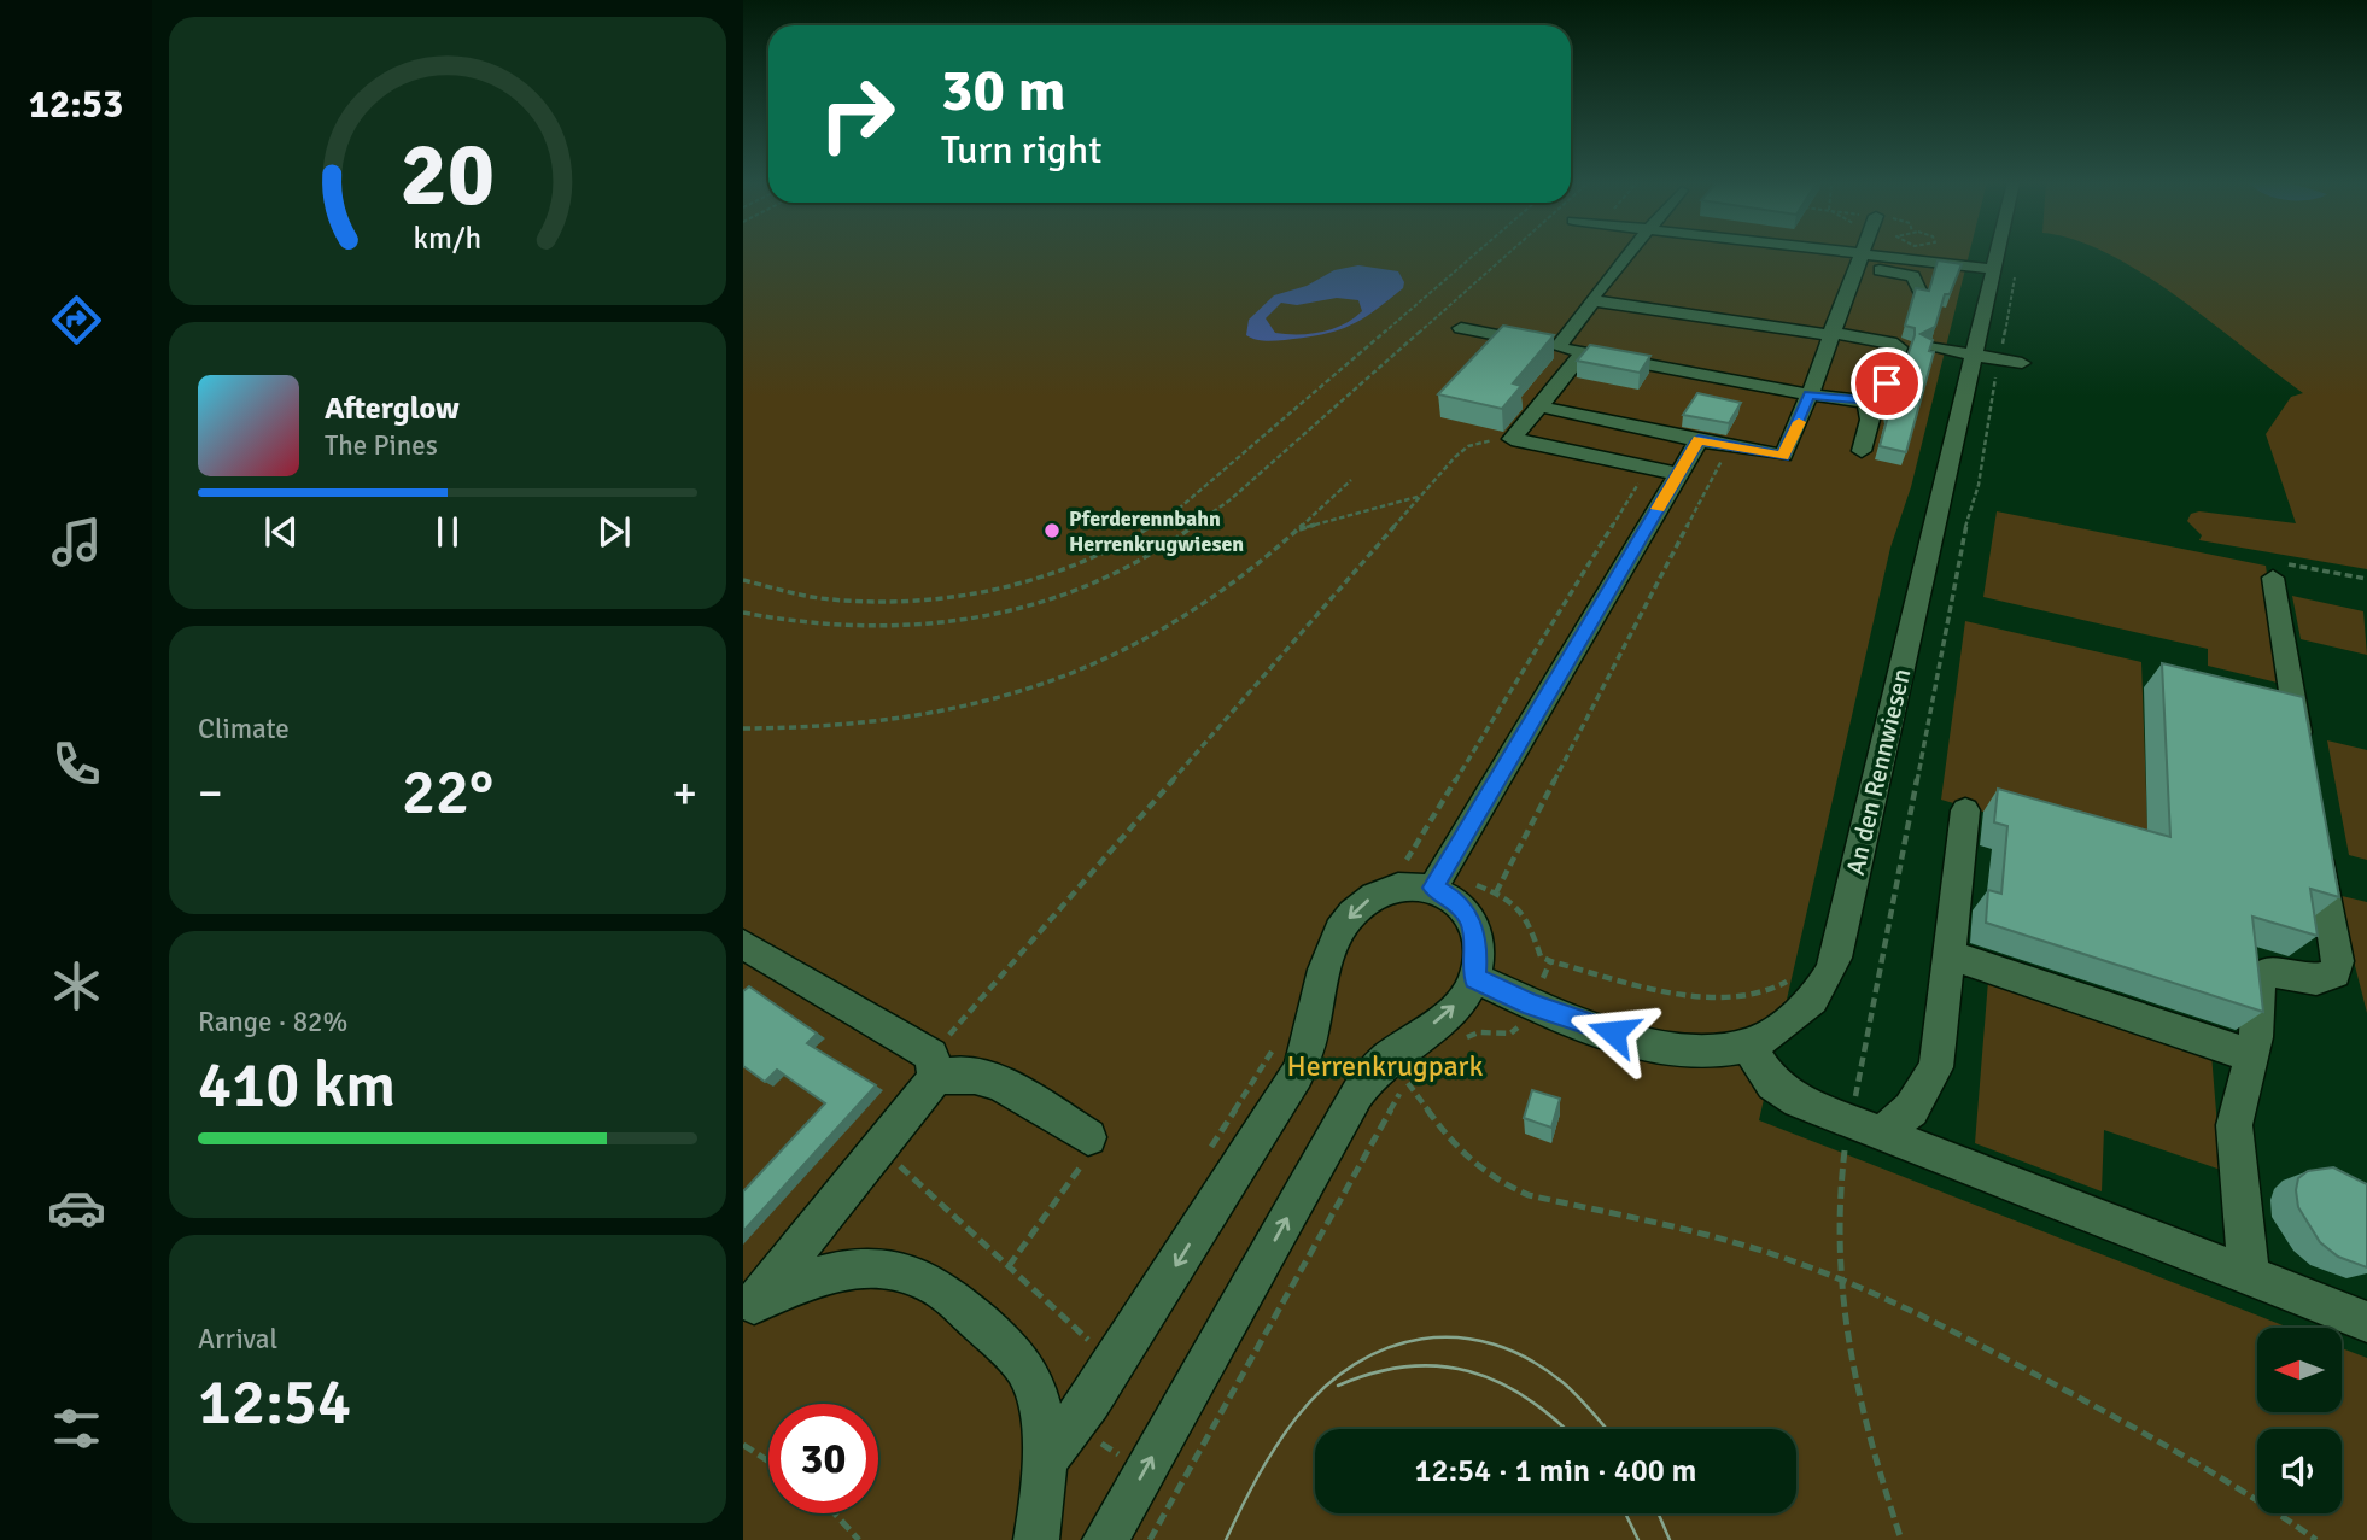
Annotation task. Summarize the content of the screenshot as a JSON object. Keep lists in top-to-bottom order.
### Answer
{
  "streets": {
    "street": ["An den Rennwiesen"]
  },
  "parks": ["Herrenkrugpark"],
  "places": ["Pferderennbahn Herrenkrugwiesen"],
  "north": "left",
  "page": {
    "tabs": "12:53",
    "turn": ["30 m", "Turn right"],
    "song": ["Afterglow", "The Pines"],
    "tile": [
      "Climate",
      ["Range · 82%", "410 km"],
      ["Arrival", "12:54"]
    ],
    "heat": ["−", "22°", "+"],
    "limit": "30",
    "trip": "12:54 · 1 min · 400 m",
    "gauge": ["20", "km/h"]
  }
}
